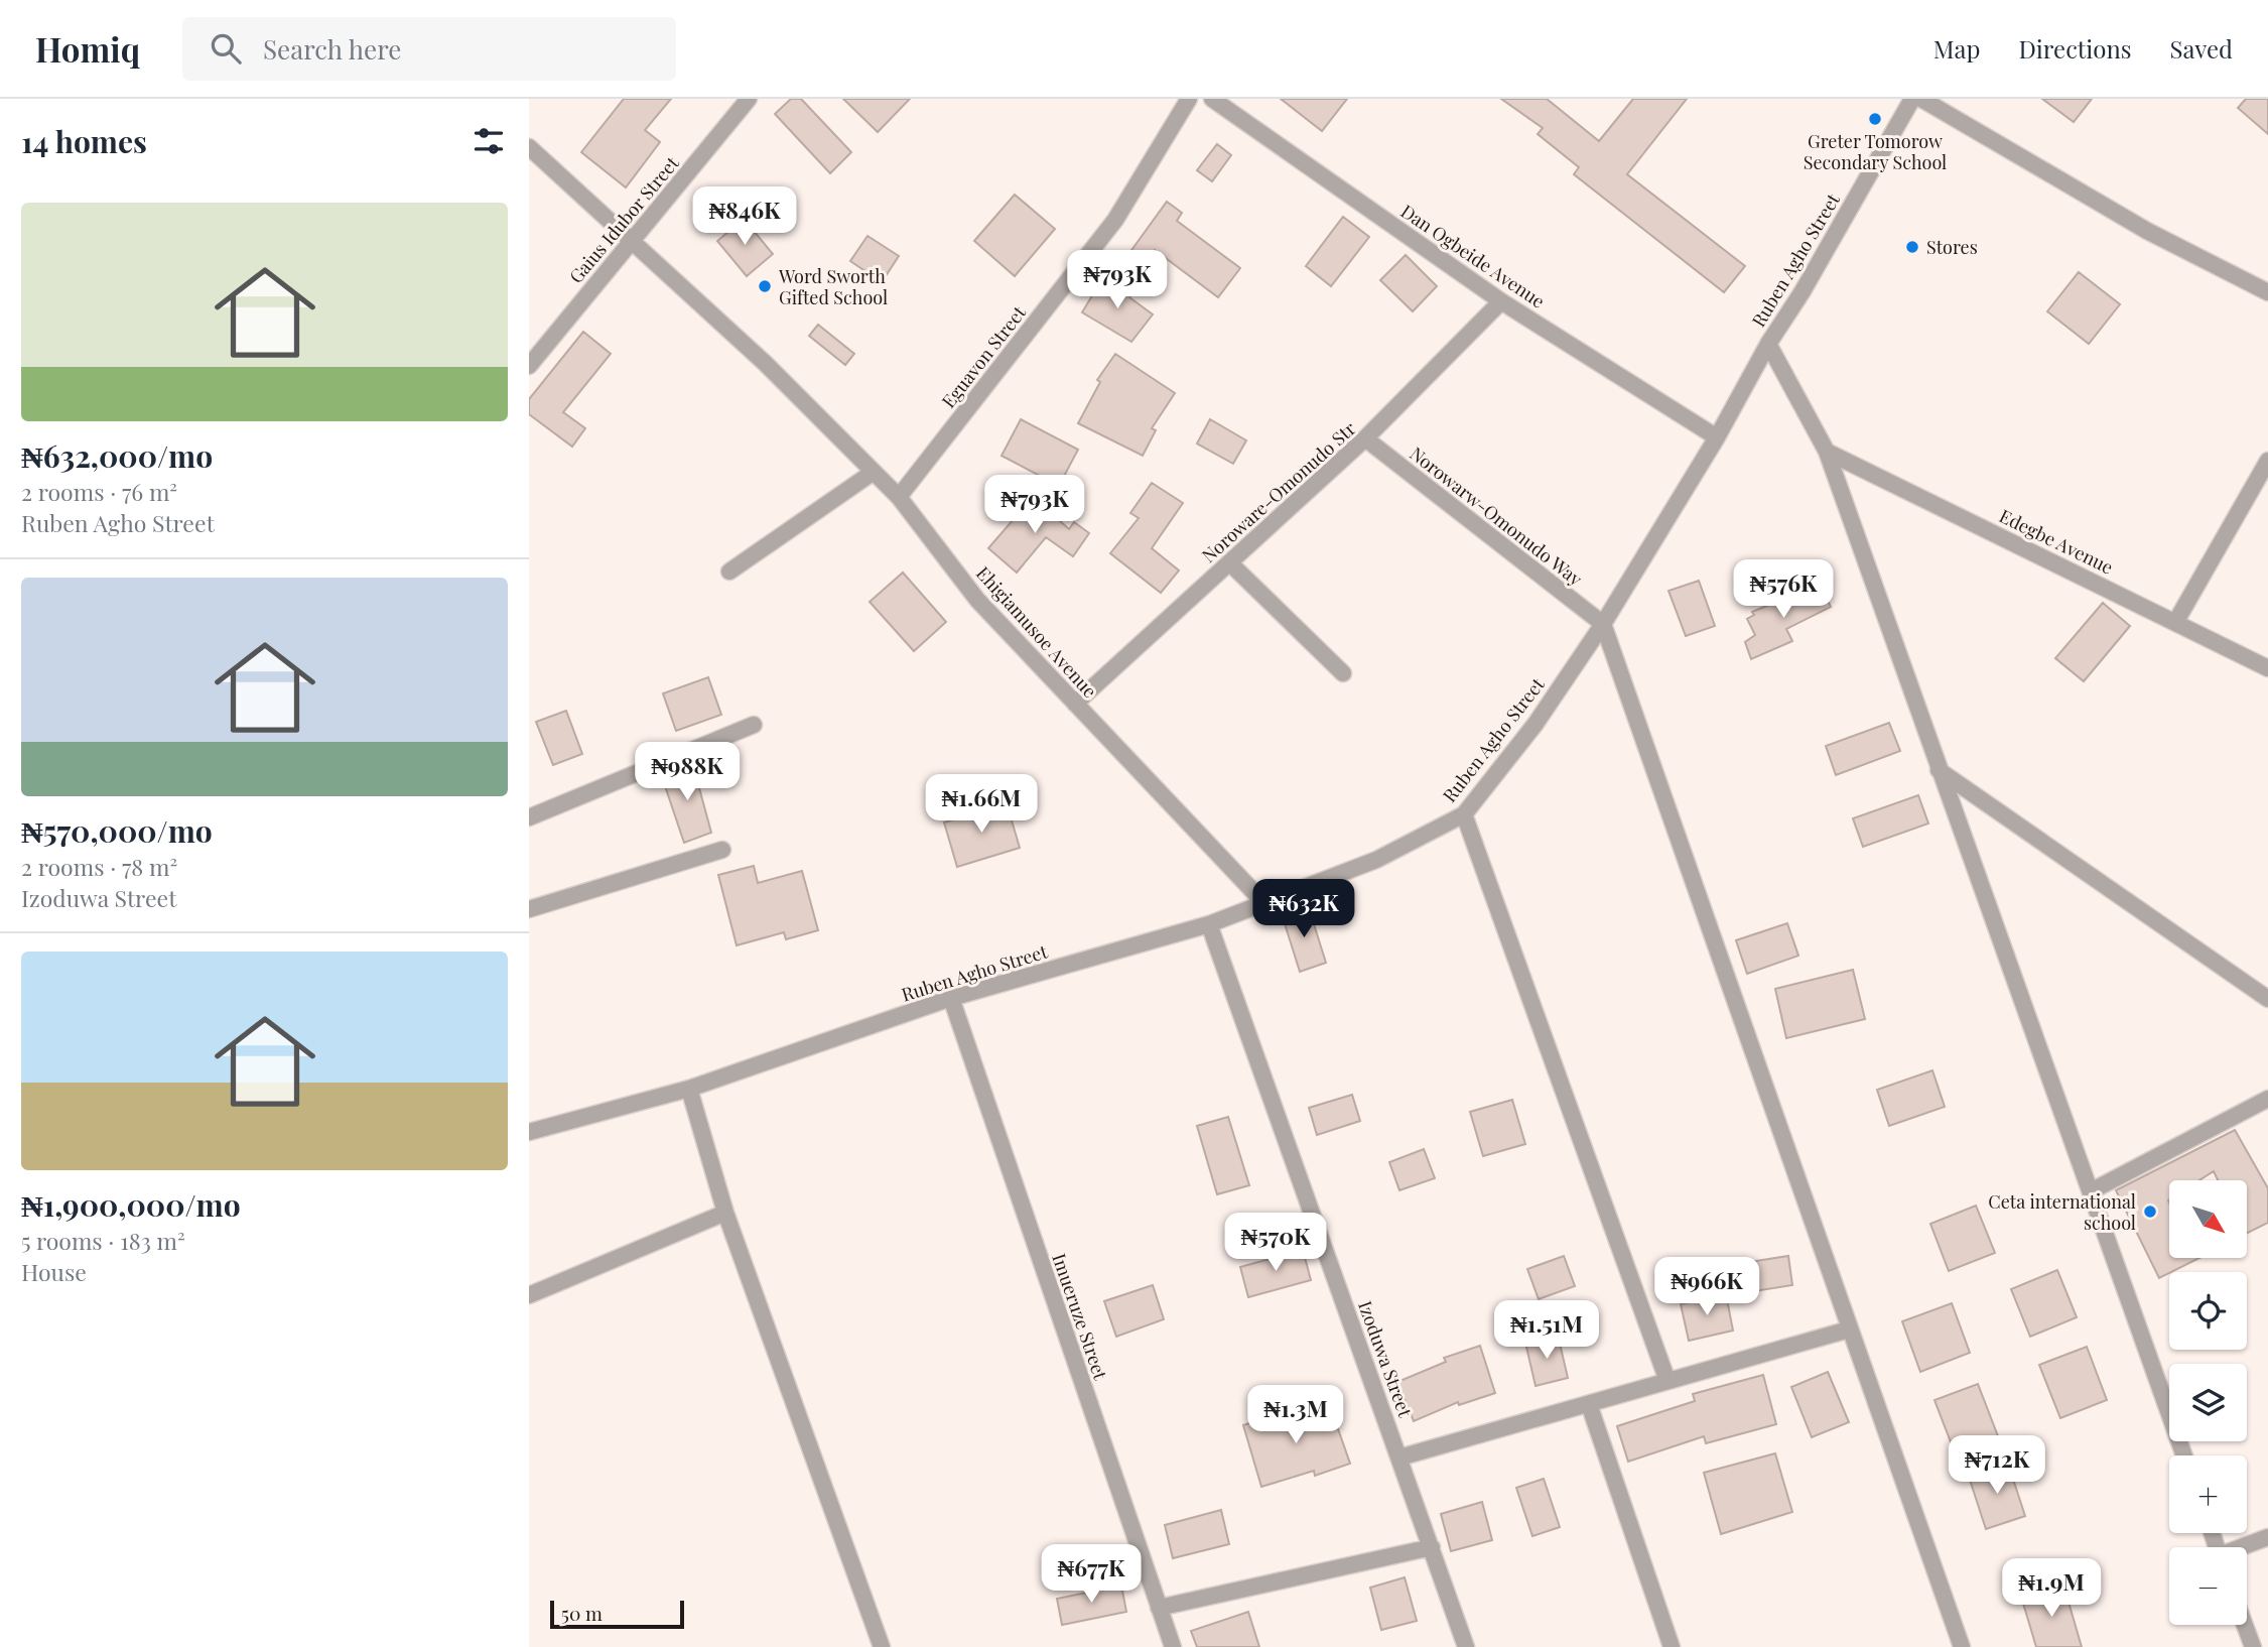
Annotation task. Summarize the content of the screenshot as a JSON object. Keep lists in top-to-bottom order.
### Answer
{
  "streets": {
    "street": [
      "Gaius Idubor Street",
      "Dan Ogbeide Avenue",
      "Ruben Agho Street",
      "Eguavon Street",
      "Noroware-Omonudo Str",
      "Norowarw-Omonudo Way",
      "Edegbe Avenue",
      "Ehigiamusoe Avenue",
      "Imueruze Street",
      "Izoduwa Street"
    ]
  },
  "crossings": [
    ["Gaius Idubor Street", "Ehigiamusoe Avenue"],
    ["Dan Ogbeide Avenue", "Ruben Agho Street"],
    ["Dan Ogbeide Avenue", "Noroware-Omonudo Str"],
    ["Ruben Agho Street", "Norowarw-Omonudo Way"],
    ["Ruben Agho Street", "Ehigiamusoe Avenue"],
    ["Ruben Agho Street", "Imueruze Street"],
    ["Ruben Agho Street", "Izoduwa Street"],
    ["Eguavon Street", "Ehigiamusoe Avenue"],
    ["Noroware-Omonudo Str", "Norowarw-Omonudo Way"],
    ["Noroware-Omonudo Str", "Ehigiamusoe Avenue"]
  ],
  "places": [
    "Greter Tomorow Secondary School",
    "Stores",
    "Word Sworth Gifted School",
    "Ceta international school"
  ],
  "scale_bar": "50 m",
  "north": "bottom right",
  "page": {
    "header": "Homiq",
    "search": "Search here",
    "nav": ["Map", "Directions", "Saved"],
    "heading": "14 homes",
    "list": [
      {
        "name": "₦632,000/mo",
        "note": "2 rooms · 76 m² · Ruben Agho Street"
      },
      {
        "name": "₦570,000/mo",
        "note": "2 rooms · 78 m² · Izoduwa Street"
      },
      {
        "name": "₦1,900,000/mo",
        "note": "5 rooms · 183 m² · House"
      }
    ],
    "price": [
      "₦846K",
      "₦793K",
      "₦793K",
      "₦576K",
      "₦988K",
      "₦1.66M",
      "₦632K",
      "₦570K",
      "₦966K",
      "₦1.51M",
      "₦1.3M",
      "₦712K",
      "₦677K",
      "₦1.9M"
    ],
    "map_buttons": ["+", "−"],
    "scale": "50 m"
  }
}
